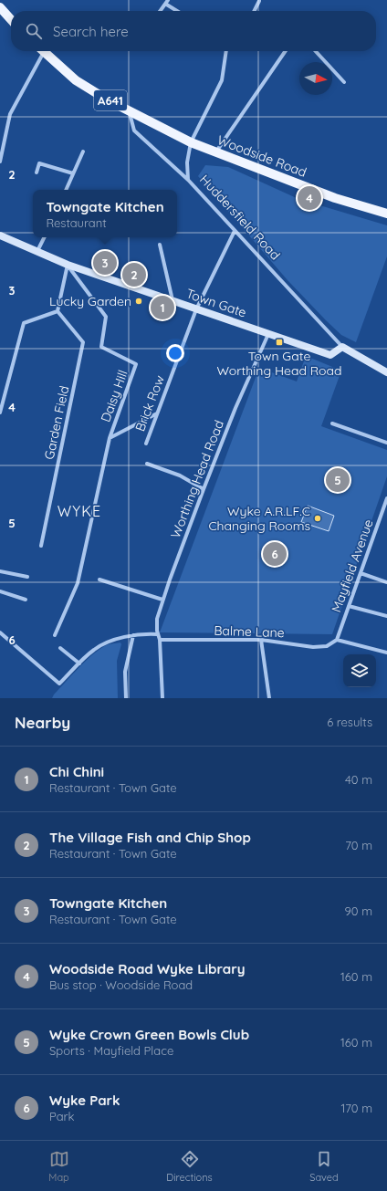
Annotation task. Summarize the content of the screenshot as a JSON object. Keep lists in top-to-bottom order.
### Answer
{
  "streets": {
    "main road": [
      "A641",
      "Woodside Road",
      "Huddersfield Road",
      "Town Gate"
    ],
    "street": [
      "Daisy Hill",
      "Brick Row",
      "Garden Field",
      "Worthing Head Road",
      "Mayfield Avenue",
      "Balme Lane"
    ]
  },
  "crossings": [
    ["A641", "Woodside Road"],
    ["A641", "Huddersfield Road"],
    ["Woodside Road", "Huddersfield Road"],
    ["Huddersfield Road", "Town Gate"],
    ["Huddersfield Road", "Brick Row"],
    ["Town Gate", "Daisy Hill"],
    ["Town Gate", "Brick Row"],
    ["Town Gate", "Worthing Head Road"],
    ["Worthing Head Road", "Balme Lane"],
    ["Mayfield Avenue", "Balme Lane"]
  ],
  "districts": ["WYKE"],
  "places": {
    "other": ["Lucky Garden", "Wyke A.R.LF.C Changing Rooms"],
    "transit": ["Town Gate Worthing Head Road"]
  },
  "north": "right",
  "page": {
    "search": "Search here",
    "pins": [
      "4",
      "3",
      "2",
      "1",
      "5",
      "6"
    ],
    "popup": ["Towngate Kitchen", "Restaurant"],
    "heading": ["Nearby", "6 results"],
    "list": [
      {
        "mark": "1",
        "name": "Chi Chini",
        "note": "Restaurant · Town Gate",
        "value": "40 m"
      },
      {
        "mark": "2",
        "name": "The Village Fish and Chip Shop",
        "note": "Restaurant · Town Gate",
        "value": "70 m"
      },
      {
        "mark": "3",
        "name": "Towngate Kitchen",
        "note": "Restaurant · Town Gate",
        "value": "90 m"
      },
      {
        "mark": "4",
        "name": "Woodside Road Wyke Library",
        "note": "Bus stop · Woodside Road",
        "value": "160 m"
      },
      {
        "mark": "5",
        "name": "Wyke Crown Green Bowls Club",
        "note": "Sports · Mayfield Place",
        "value": "160 m"
      },
      {
        "mark": "6",
        "name": "Wyke Park",
        "note": "Park",
        "value": "170 m"
      }
    ],
    "nav": ["Map", "Directions", "Saved"]
  },
  "grid": {
    "rows": [
      "2",
      "3",
      "4",
      "5",
      "6"
    ]
  }
}
